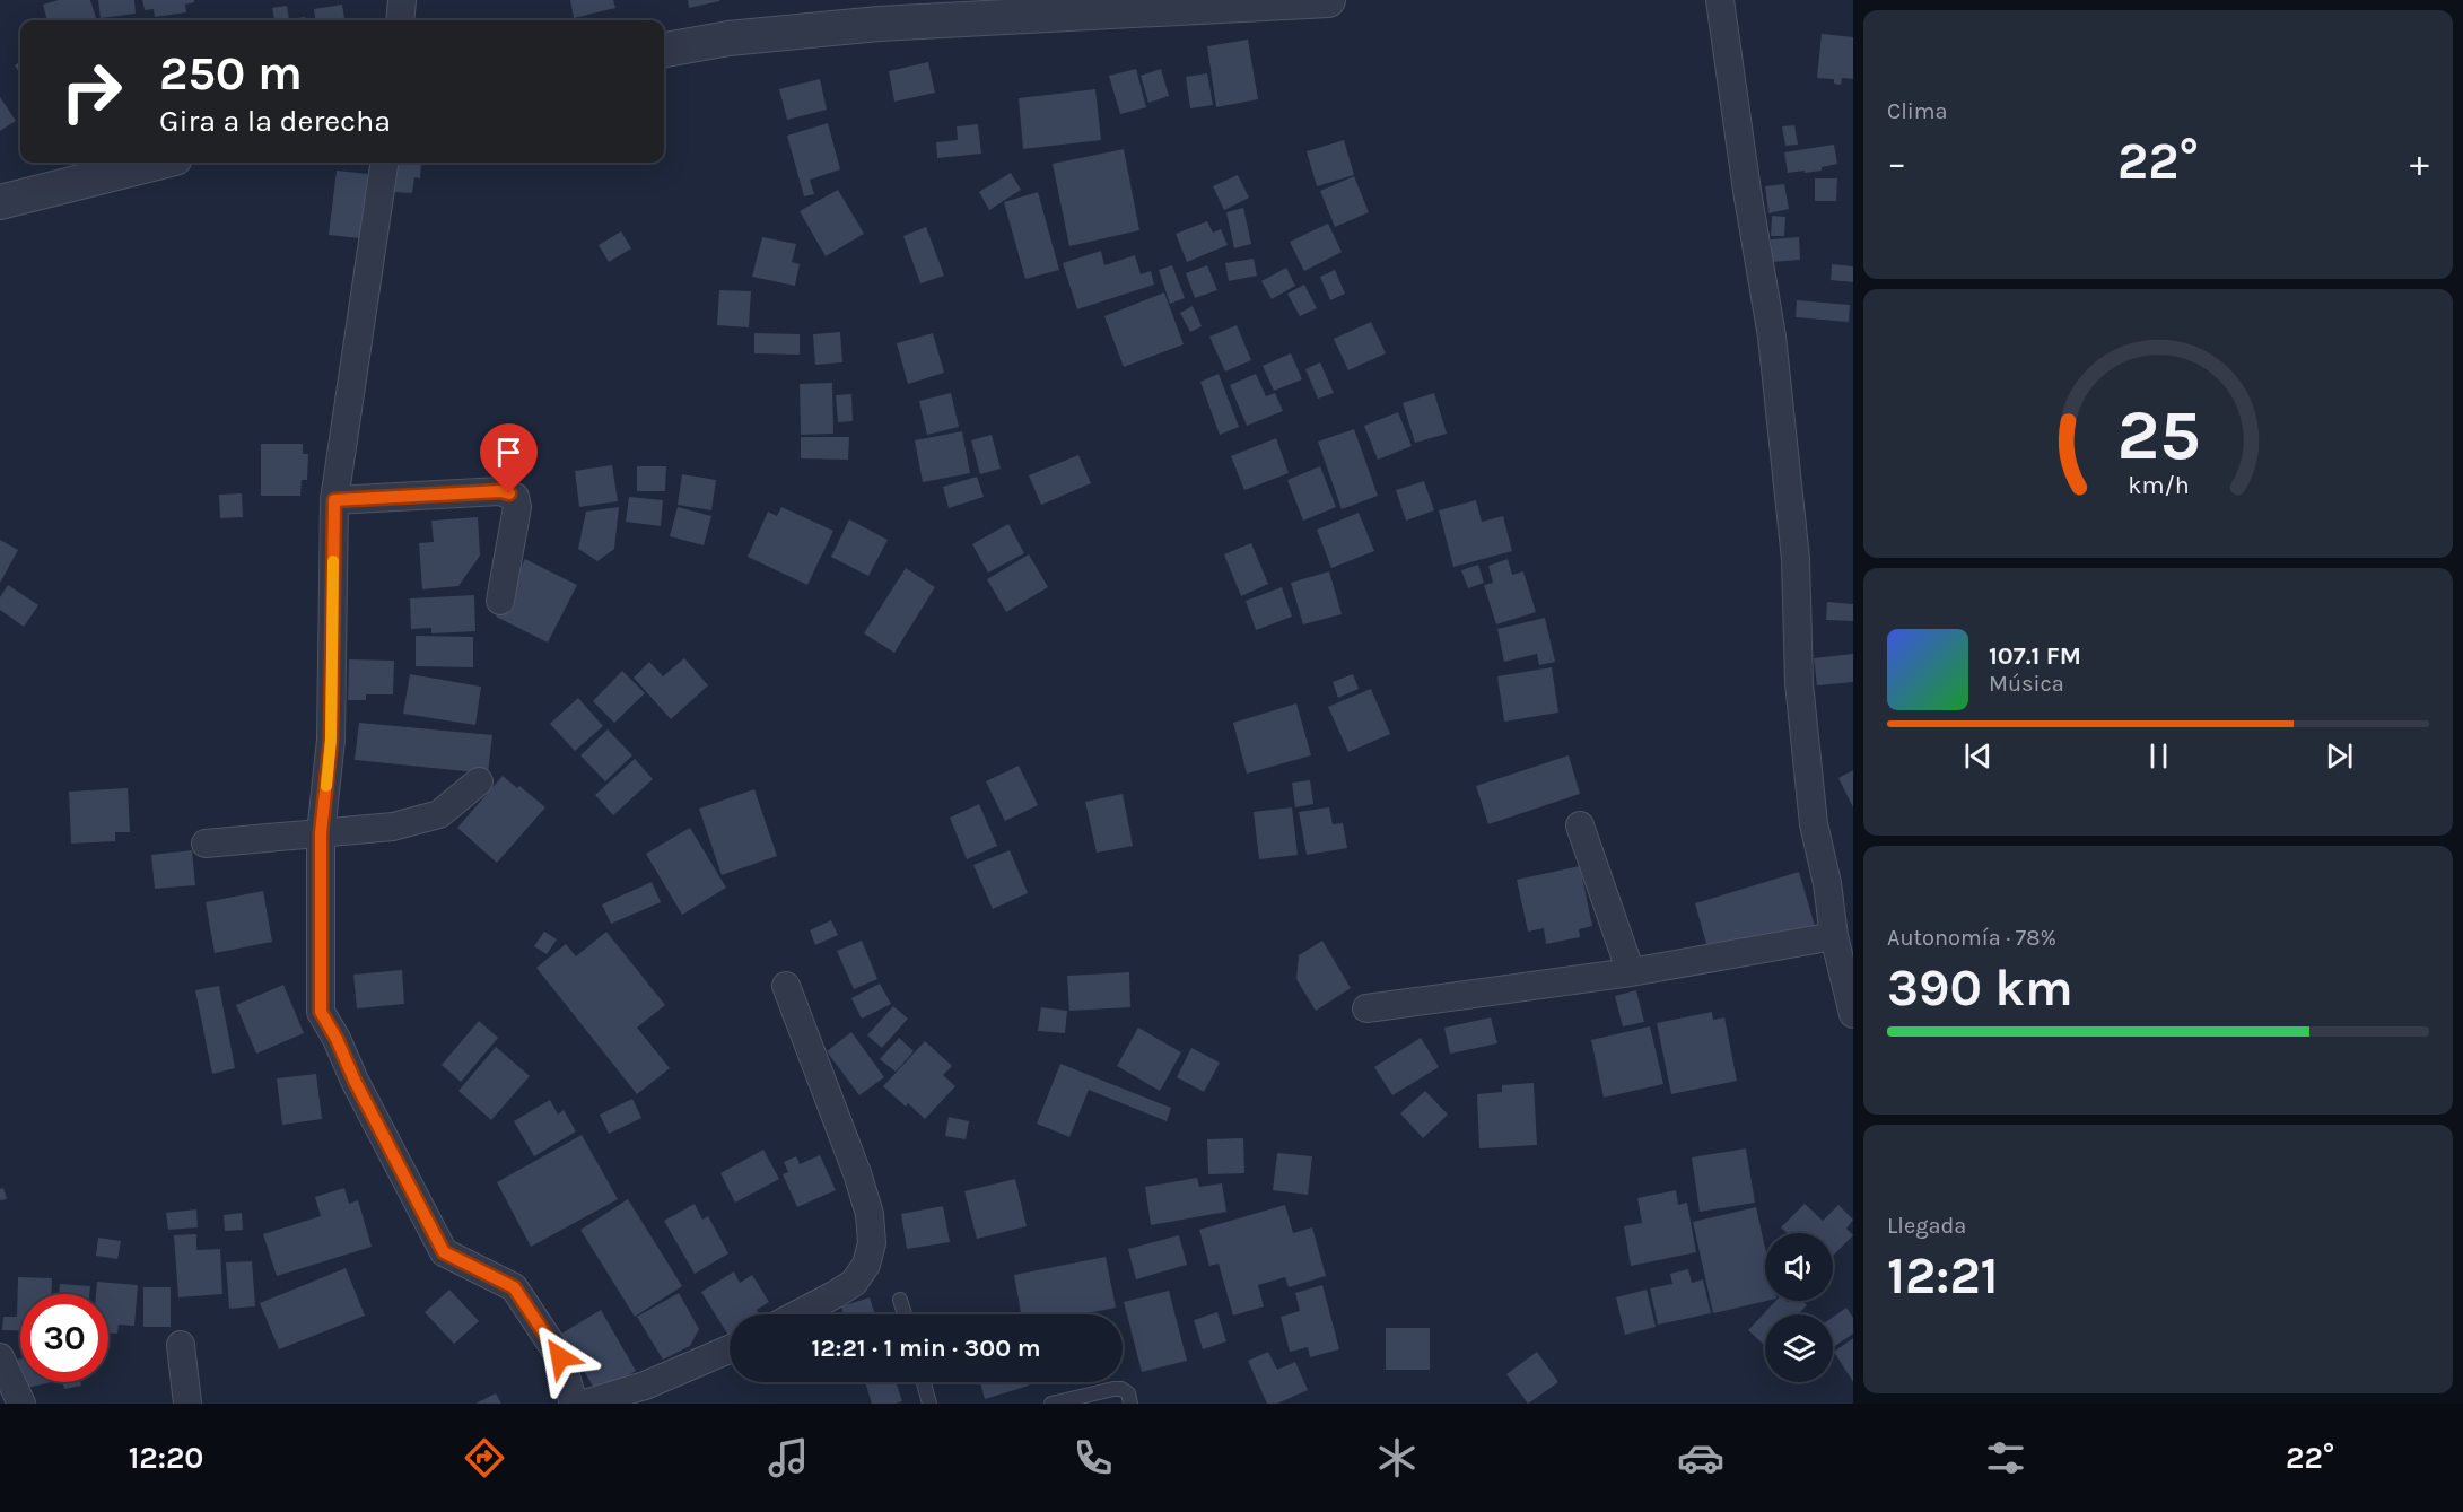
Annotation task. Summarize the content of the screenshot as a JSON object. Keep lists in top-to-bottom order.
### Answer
{
  "page": {
    "tile": [
      "Clima",
      ["Autonomía · 78%", "390 km"],
      ["Llegada", "12:21"]
    ],
    "turn": ["250 m", "Gira a la derecha"],
    "heat": ["−", "22°", "+"],
    "song": ["107.1 FM", "Música"],
    "limit": "30",
    "trip": "12:21 · 1 min · 300 m",
    "tabs": ["12:20", "22°"],
    "gauge": ["25", "km/h"]
  }
}
